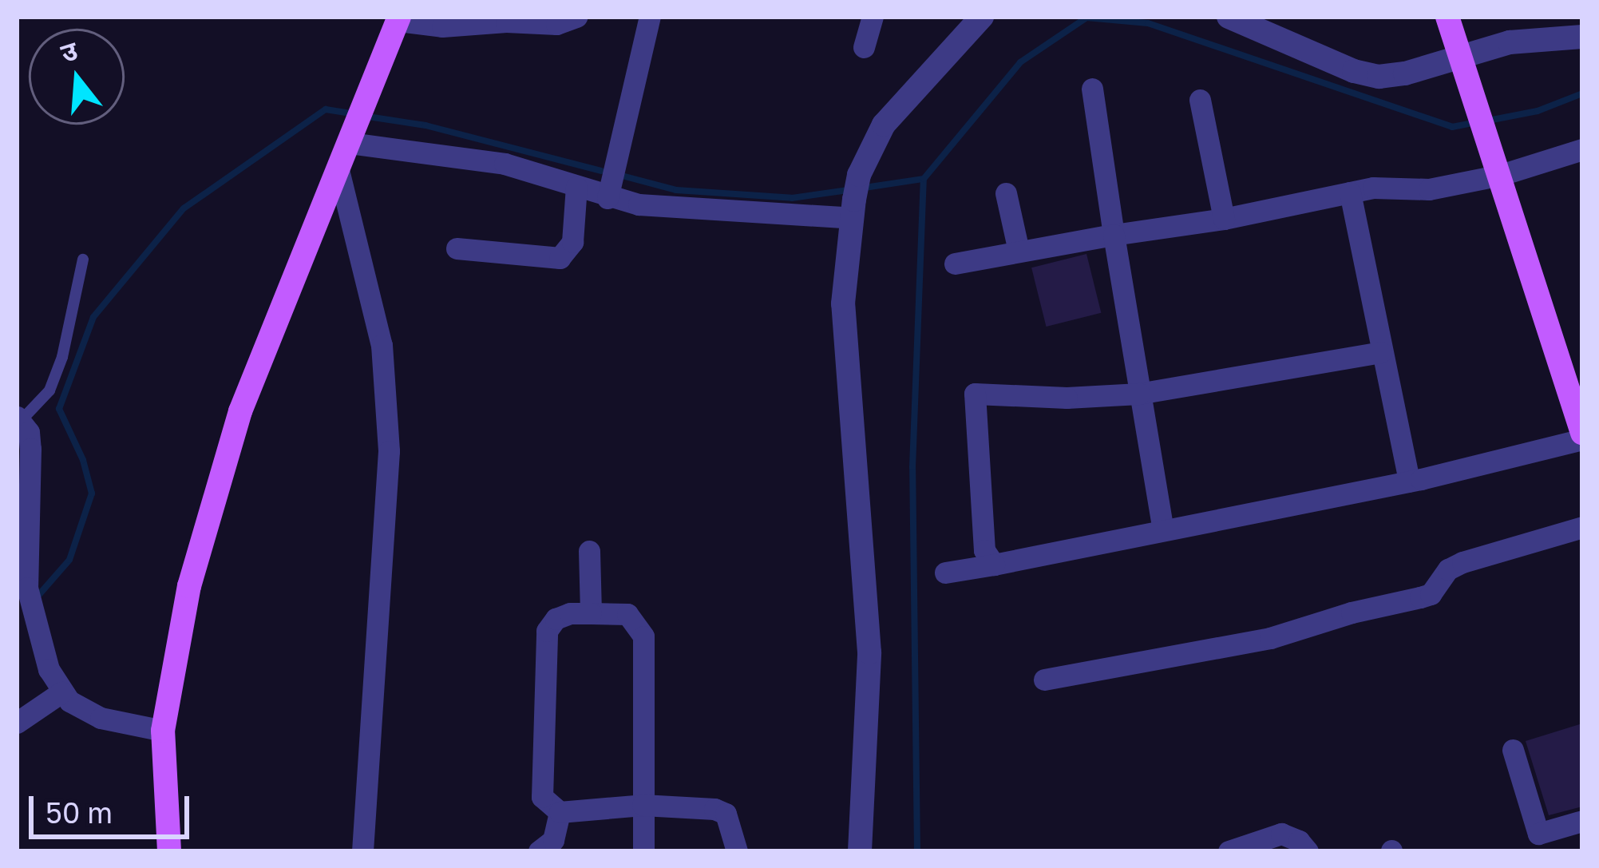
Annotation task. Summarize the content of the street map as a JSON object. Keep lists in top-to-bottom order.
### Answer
{
  "scale_bar": "50 m",
  "north": "top"
}
